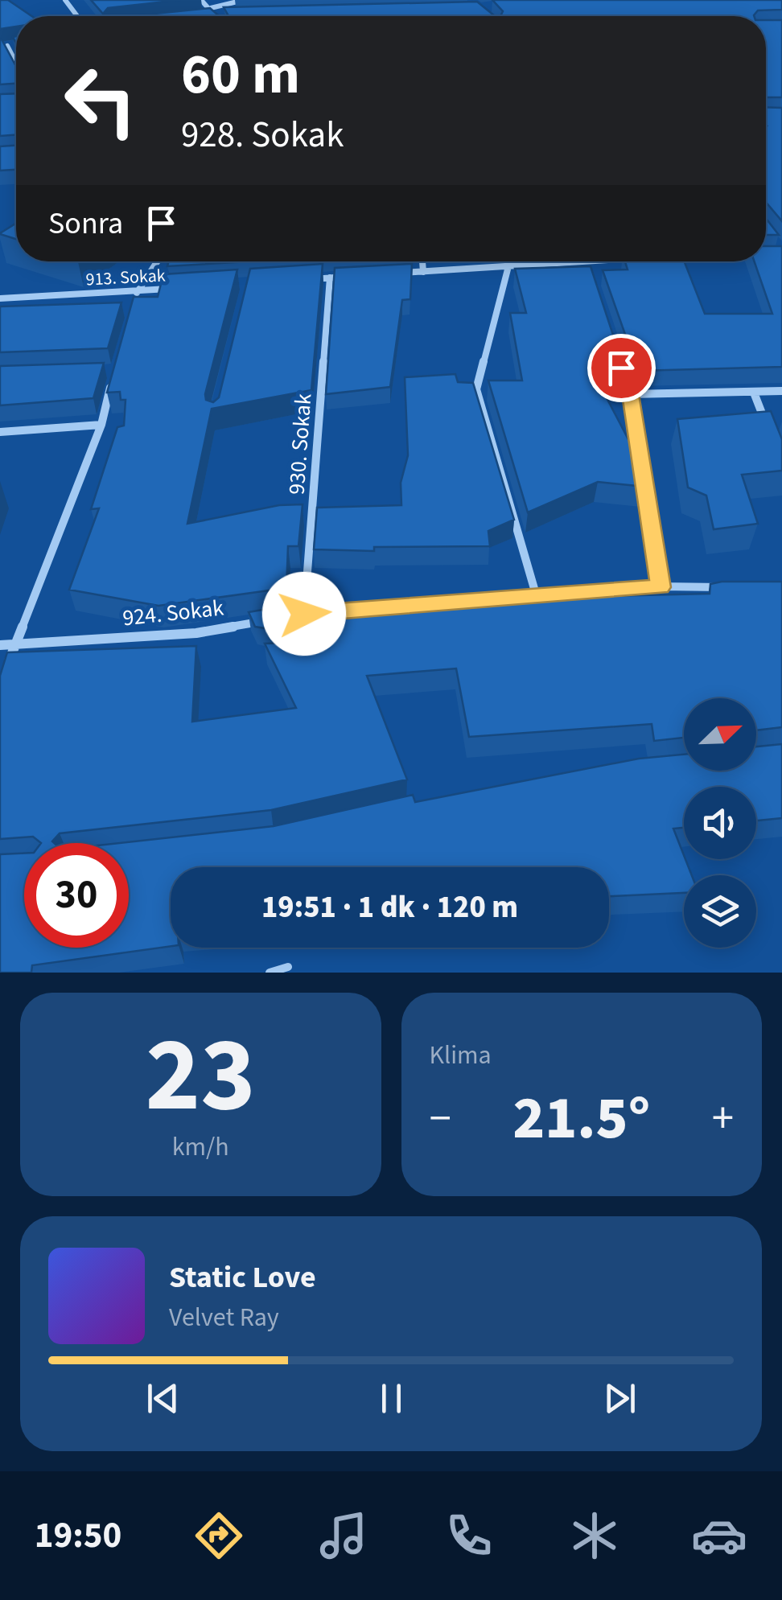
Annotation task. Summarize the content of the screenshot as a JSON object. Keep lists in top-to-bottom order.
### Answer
{
  "streets": {
    "street": ["913. Sokak", "930. Sokak", "924. Sokak"]
  },
  "north": "top right",
  "page": {
    "turn": ["60 m", "928. Sokak"],
    "then": "Sonra",
    "limit": "30",
    "trip": "19:51 · 1 dk · 120 m",
    "tile": [
      ["23", "km/h"],
      "Klima"
    ],
    "heat": ["−", "21.5°", "+"],
    "song": ["Static Love", "Velvet Ray"],
    "tabs": "19:50"
  }
}
